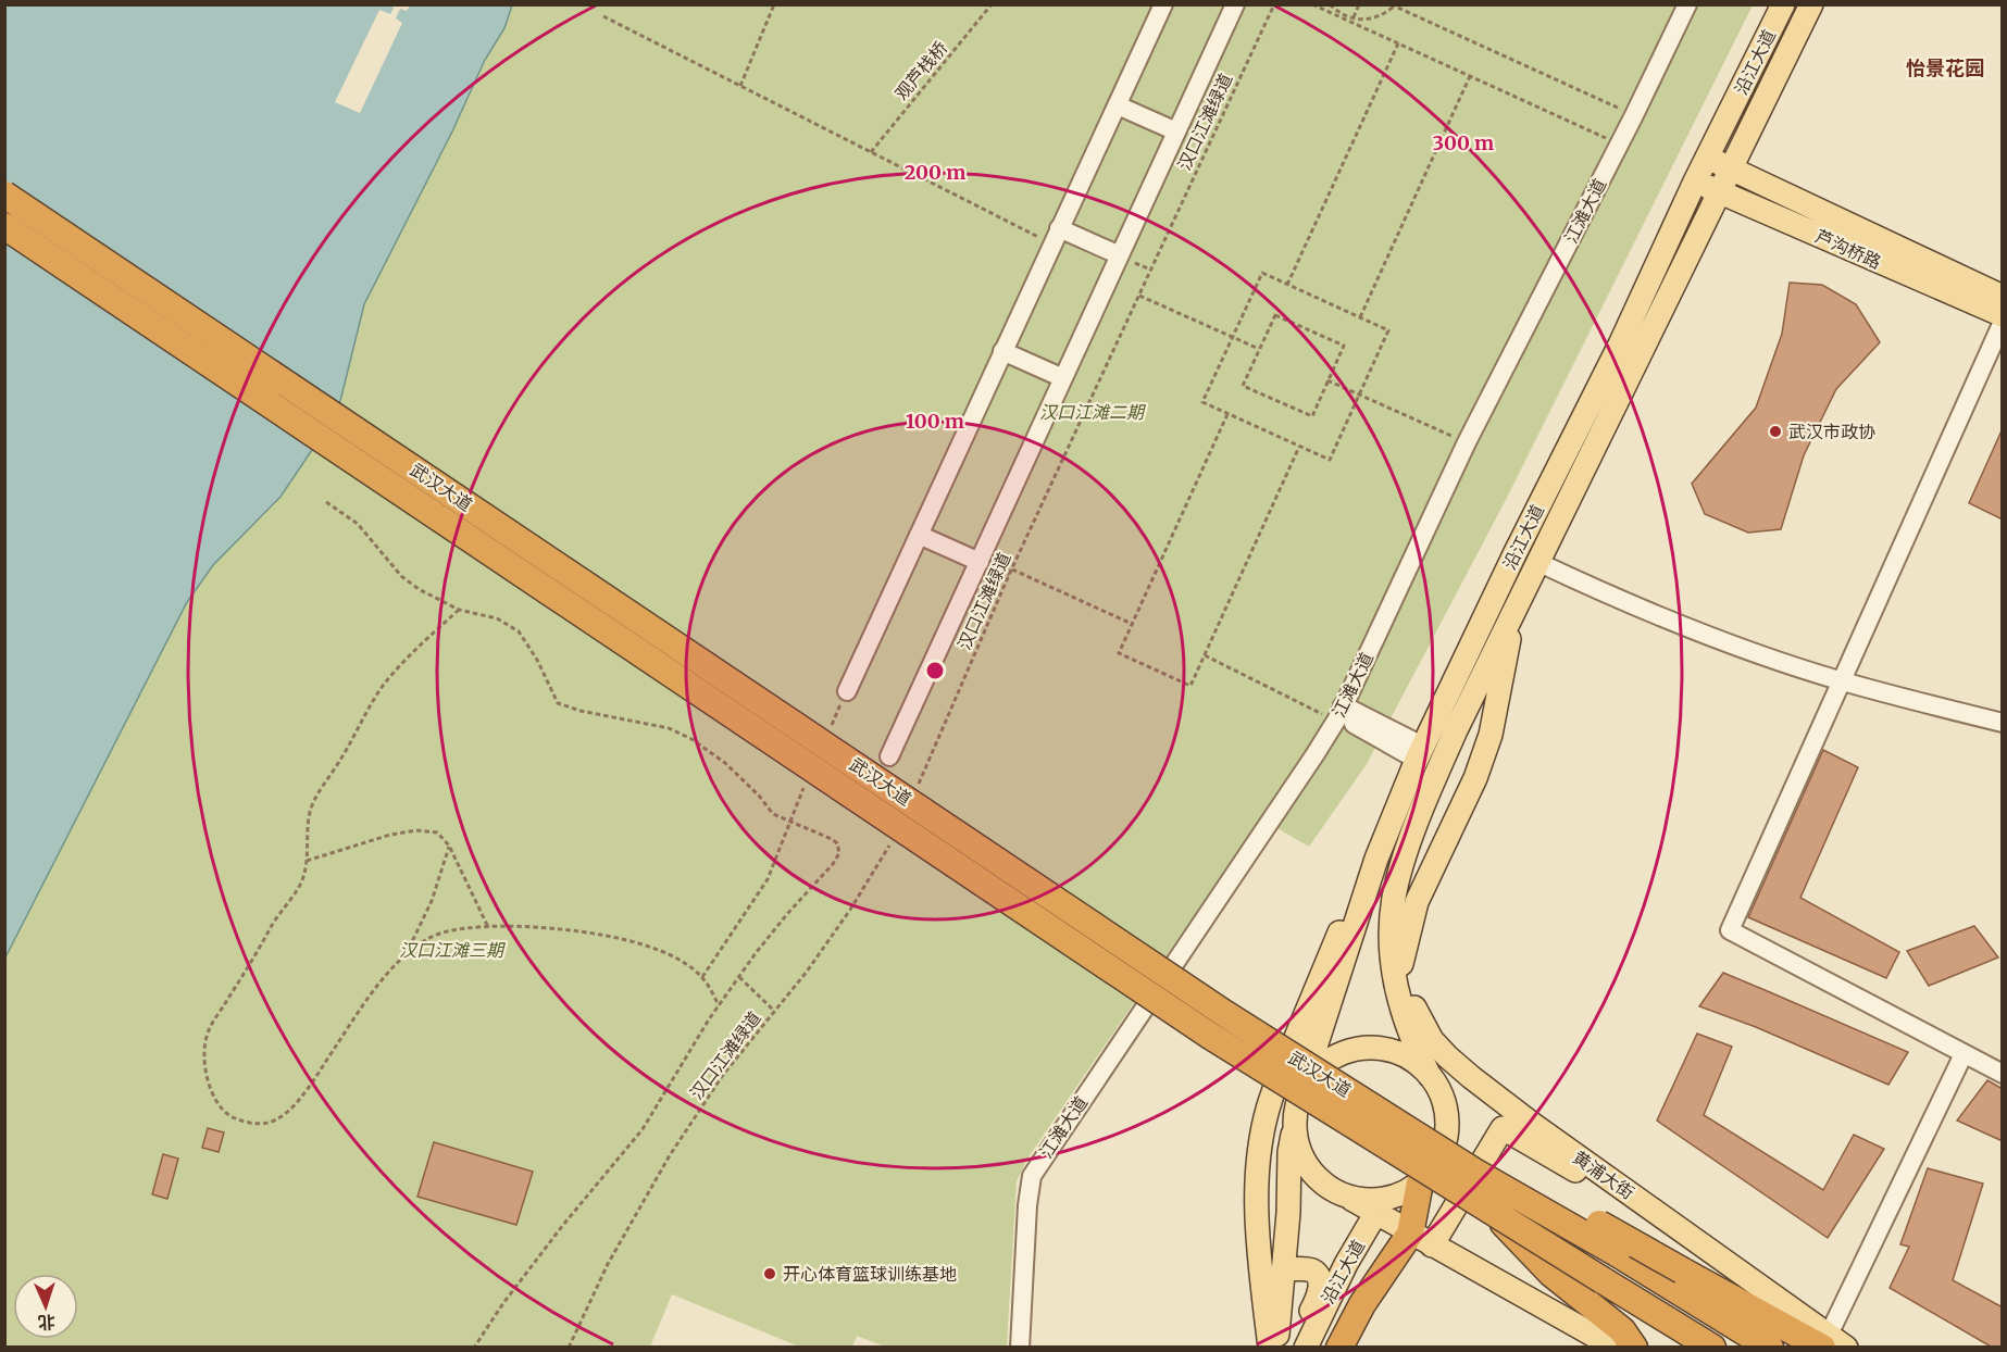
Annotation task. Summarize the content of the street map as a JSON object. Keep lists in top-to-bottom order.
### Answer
{
  "streets": {
    "highway": ["武汉大道"],
    "main road": ["沿江大道", "芦沟桥路", "黄浦大街"],
    "street": ["江滩大道"],
    "path": ["观芦栈桥", "汉口江滩绿道"]
  },
  "crossings": [
    ["沿江大道", "芦沟桥路"]
  ],
  "districts": ["怡景花园"],
  "parks": ["汉口江滩二期", "汉口江滩三期"],
  "places": ["武汉市政协", "开心体育篮球训练基地"],
  "north": "bottom",
  "rings": ["300 m", "200 m", "100 m"]
}
